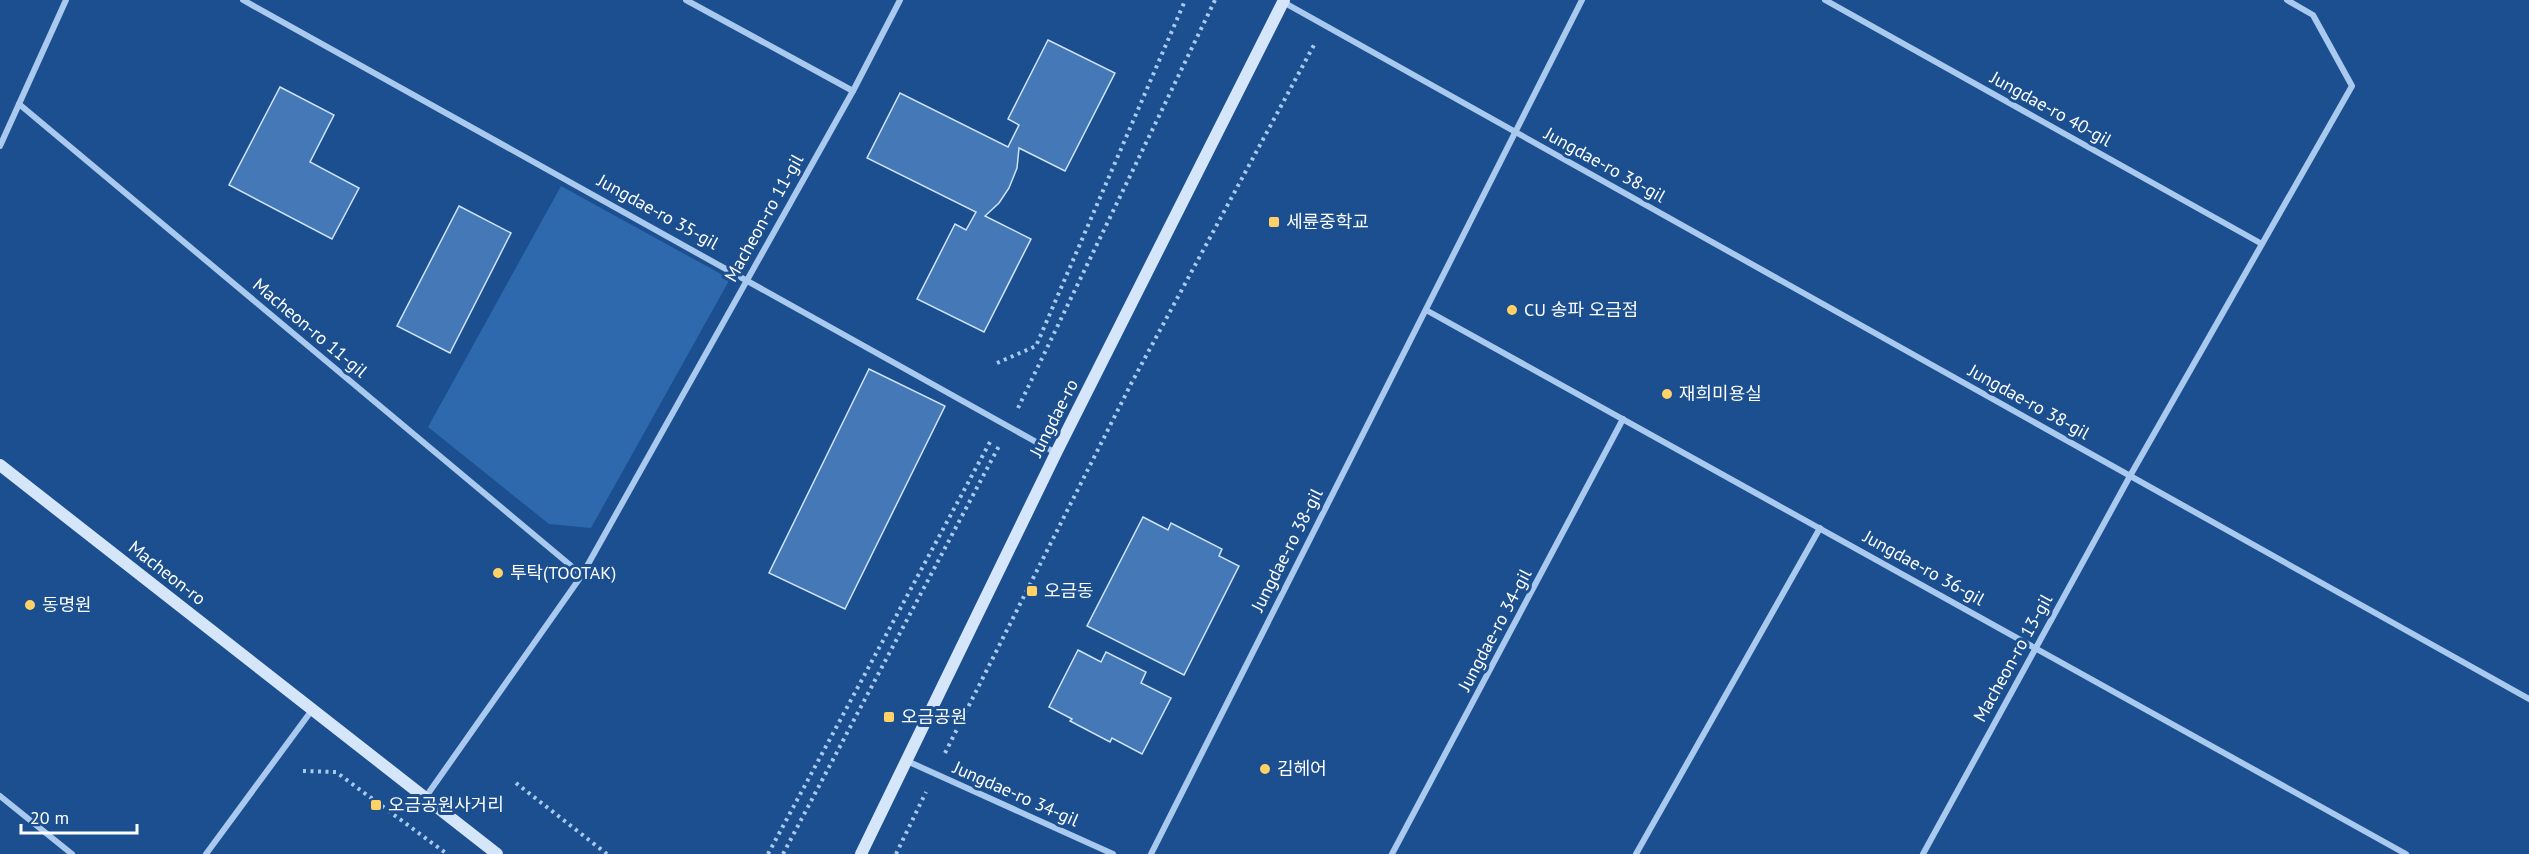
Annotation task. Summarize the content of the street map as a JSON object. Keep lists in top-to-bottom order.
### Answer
{
  "streets": {
    "main road": ["Jungdae-ro", "Macheon-ro"],
    "street": [
      "Jungdae-ro 40-gil",
      "Jungdae-ro 38-gil",
      "Jungdae-ro 35-gil",
      "Macheon-ro 11-gil",
      "Jungdae-ro 36-gil",
      "Jungdae-ro 34-gil",
      "Macheon-ro 13-gil"
    ]
  },
  "crossings": [
    ["Jungdae-ro 38-gil", "Jungdae-ro"],
    ["Jungdae-ro 38-gil", "Jungdae-ro 36-gil"],
    ["Jungdae-ro 38-gil", "Macheon-ro 13-gil"],
    ["Jungdae-ro 35-gil", "Macheon-ro 11-gil"],
    ["Jungdae-ro 35-gil", "Jungdae-ro"],
    ["Macheon-ro 11-gil", "Macheon-ro"],
    ["Jungdae-ro", "Jungdae-ro 34-gil"],
    ["Jungdae-ro 36-gil", "Jungdae-ro 34-gil"],
    ["Jungdae-ro 36-gil", "Macheon-ro 13-gil"]
  ],
  "places": {
    "transit": [
      "세륜중학교",
      "오금동",
      "오금공원",
      "오금공원사거리"
    ],
    "other": [
      "CU 송파 오금점",
      "재희미용실",
      "투탁(TOOTAK)",
      "동명원",
      "김헤어"
    ]
  },
  "scale_bar": "20 m"
}
